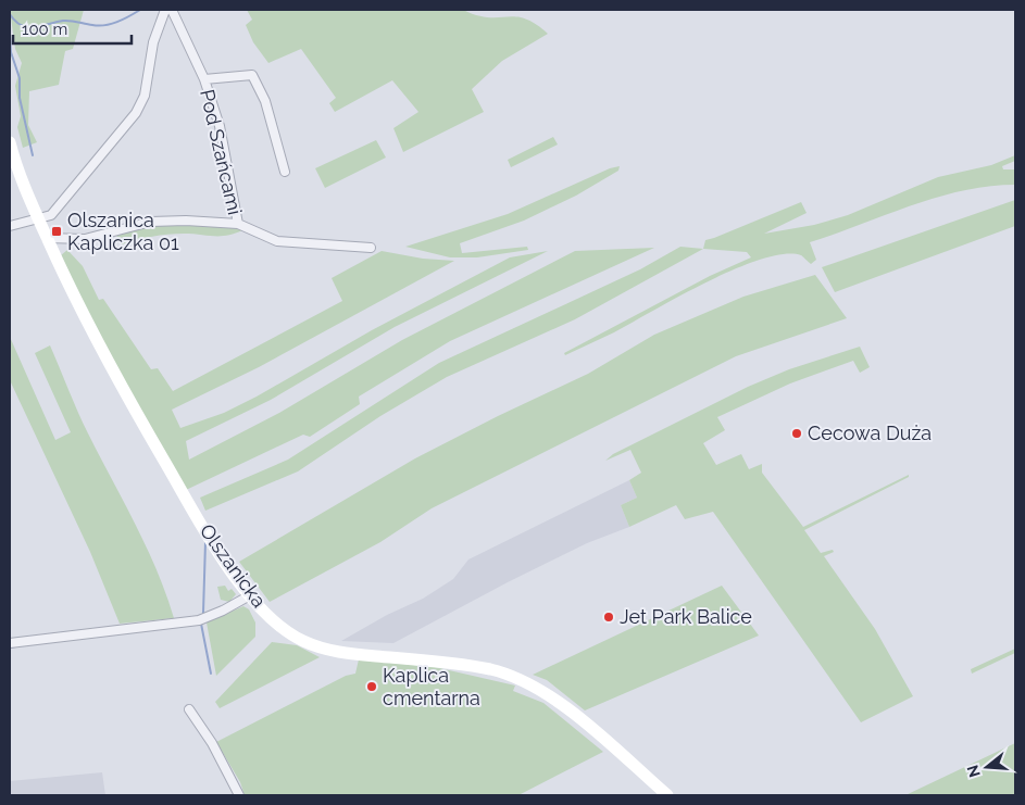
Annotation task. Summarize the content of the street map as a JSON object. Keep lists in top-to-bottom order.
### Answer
{
  "streets": {
    "street": ["Pod Szańcami", "Olszanicka"]
  },
  "places": {
    "transit": ["Olszanica Kapliczka 01"],
    "other": ["Cecowa Duża", "Jet Park Balice", "Kaplica cmentarna"]
  },
  "scale_bar": "100 m",
  "north": "left"
}
